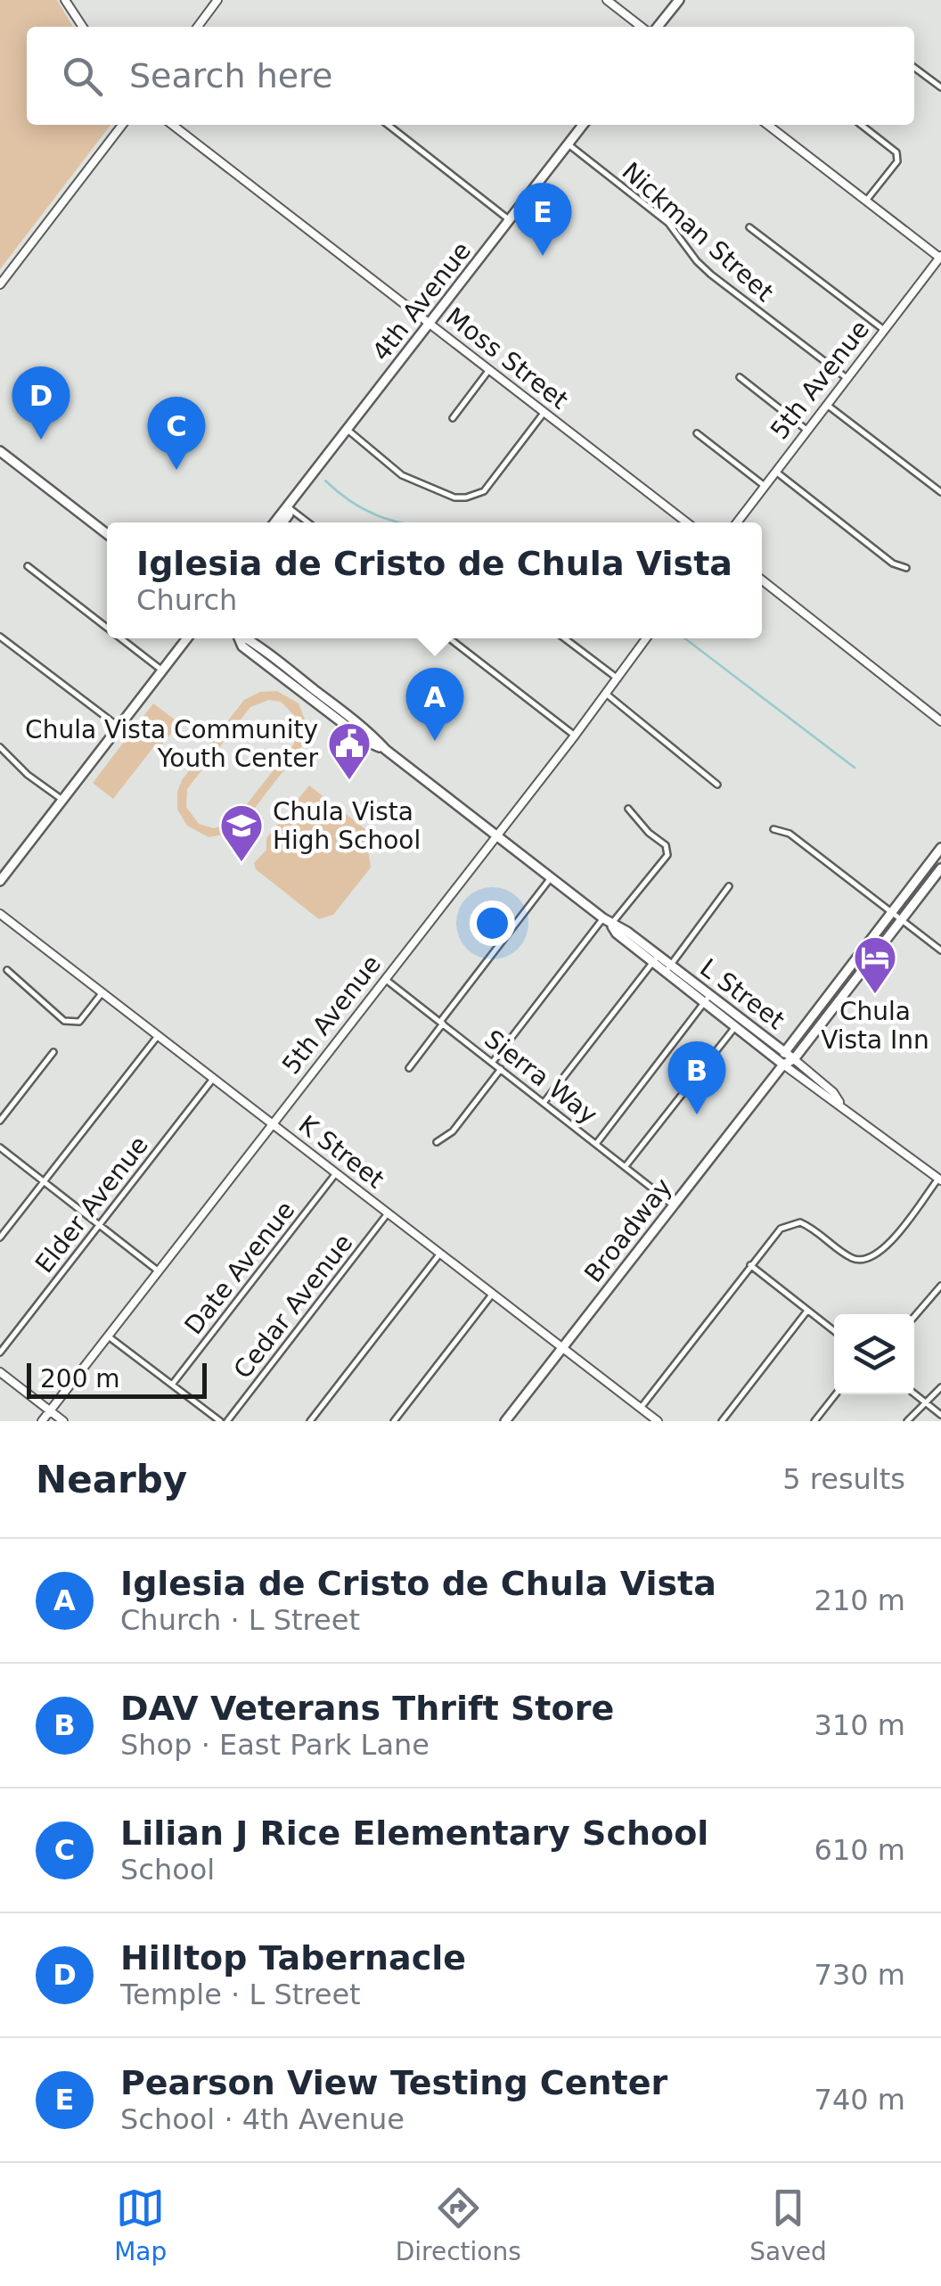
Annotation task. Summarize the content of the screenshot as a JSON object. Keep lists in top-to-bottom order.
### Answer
{
  "streets": {
    "main road": ["4th Avenue", "L Street", "Broadway"],
    "street": [
      "Nickman Street",
      "Moss Street",
      "5th Avenue",
      "Sierra Way",
      "K Street",
      "Elder Avenue",
      "Date Avenue",
      "Cedar Avenue"
    ]
  },
  "crossings": [
    ["Nickman Street", "4th Avenue"],
    ["Nickman Street", "5th Avenue"],
    ["4th Avenue", "Moss Street"],
    ["5th Avenue", "L Street"],
    ["5th Avenue", "Sierra Way"],
    ["5th Avenue", "K Street"],
    ["L Street", "Broadway"],
    ["Sierra Way", "Broadway"],
    ["K Street", "Elder Avenue"],
    ["K Street", "Broadway"],
    ["K Street", "Date Avenue"],
    ["K Street", "Cedar Avenue"]
  ],
  "places": {
    "public building": ["Chula Vista Community Youth Center"],
    "school or university": ["Chula Vista High School"],
    "hotel": ["Chula Vista Inn"]
  },
  "scale_bar": "200 m",
  "page": {
    "search": "Search here",
    "pins": [
      "E",
      "D",
      "C",
      "A",
      "B"
    ],
    "popup": ["Iglesia de Cristo de Chula Vista", "Church"],
    "scale": "200 m",
    "heading": ["Nearby", "5 results"],
    "list": [
      {
        "mark": "A",
        "name": "Iglesia de Cristo de Chula Vista",
        "note": "Church · L Street",
        "value": "210 m"
      },
      {
        "mark": "B",
        "name": "DAV Veterans Thrift Store",
        "note": "Shop · East Park Lane",
        "value": "310 m"
      },
      {
        "mark": "C",
        "name": "Lilian J Rice Elementary School",
        "note": "School",
        "value": "610 m"
      },
      {
        "mark": "D",
        "name": "Hilltop Tabernacle",
        "note": "Temple · L Street",
        "value": "730 m"
      },
      {
        "mark": "E",
        "name": "Pearson View Testing Center",
        "note": "School · 4th Avenue",
        "value": "740 m"
      }
    ],
    "nav": ["Map", "Directions", "Saved"]
  }
}
